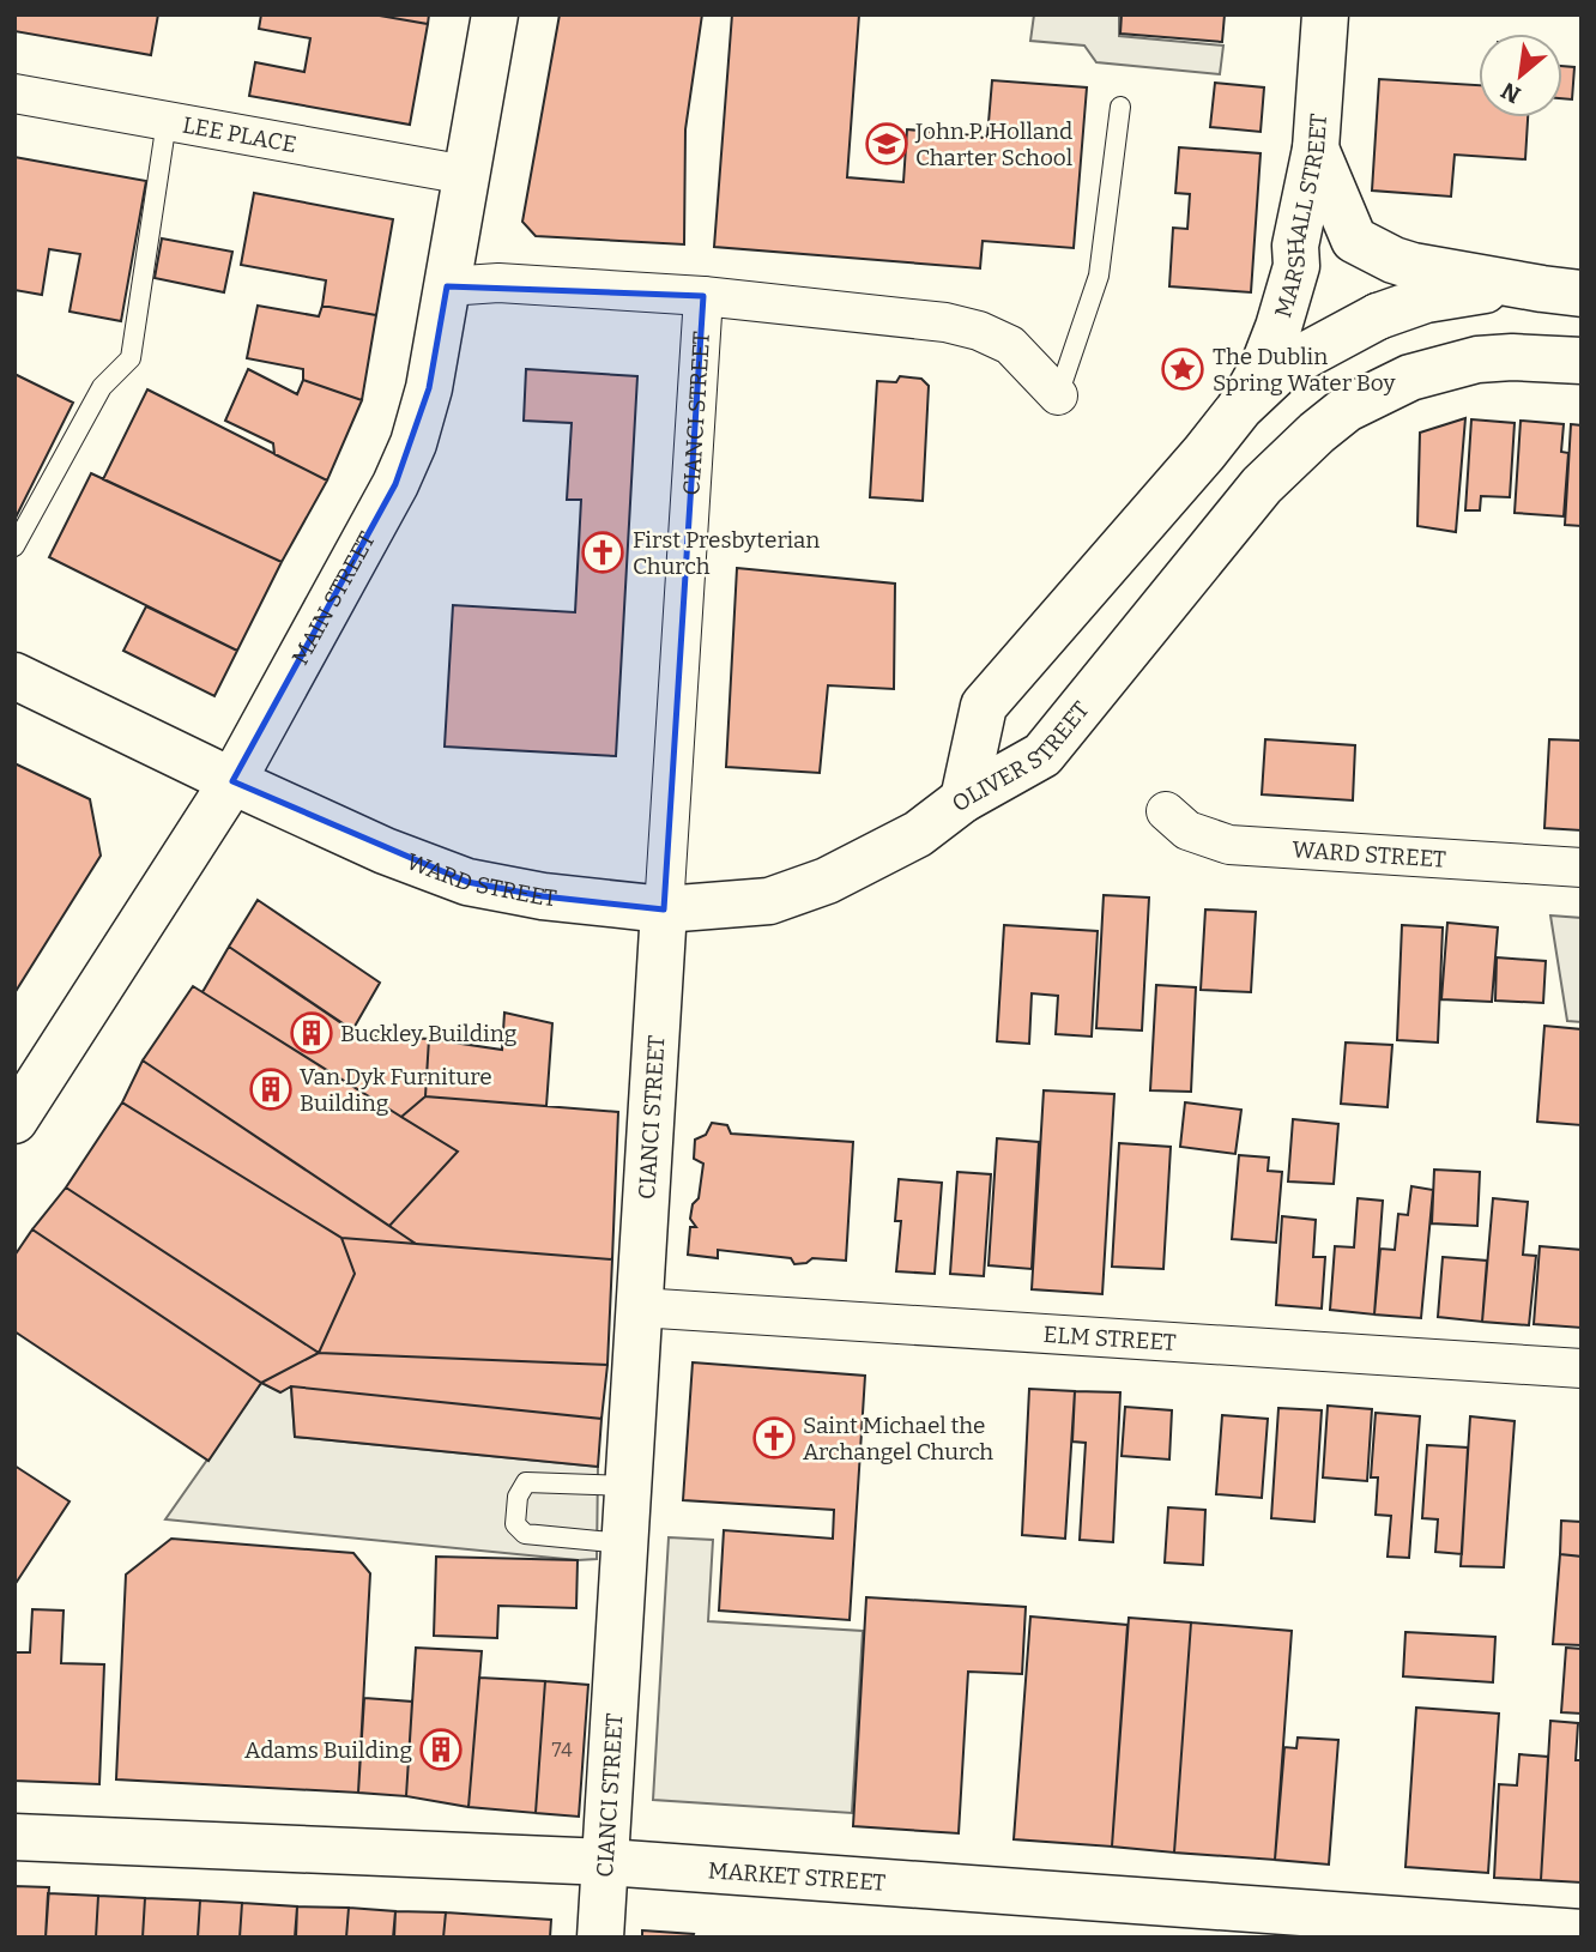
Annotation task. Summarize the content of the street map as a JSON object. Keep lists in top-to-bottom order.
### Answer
{
  "streets": {
    "main road": [
      "MARSHALL STREET",
      "CIANCI STREET",
      "MAIN STREET",
      "OLIVER STREET",
      "WARD STREET",
      "MARKET STREET"
    ],
    "street": ["LEE PLACE", "ELM STREET"]
  },
  "crossings": [
    ["LEE PLACE", "MAIN STREET"],
    ["MARSHALL STREET", "OLIVER STREET"],
    ["CIANCI STREET", "WARD STREET"],
    ["CIANCI STREET", "ELM STREET"],
    ["CIANCI STREET", "MARKET STREET"],
    ["MAIN STREET", "WARD STREET"],
    ["OLIVER STREET", "WARD STREET"]
  ],
  "places": {
    "school or university": ["John P. Holland Charter School"],
    "place": ["The Dublin Spring Water Boy"],
    "church": ["First Presbyterian Church", "Saint Michael the Archangel Church"],
    "building": ["Buckley Building", "Van Dyk Furniture Building", "Adams Building"]
  },
  "house_numbers": ["74"],
  "north": "bottom left"
}
